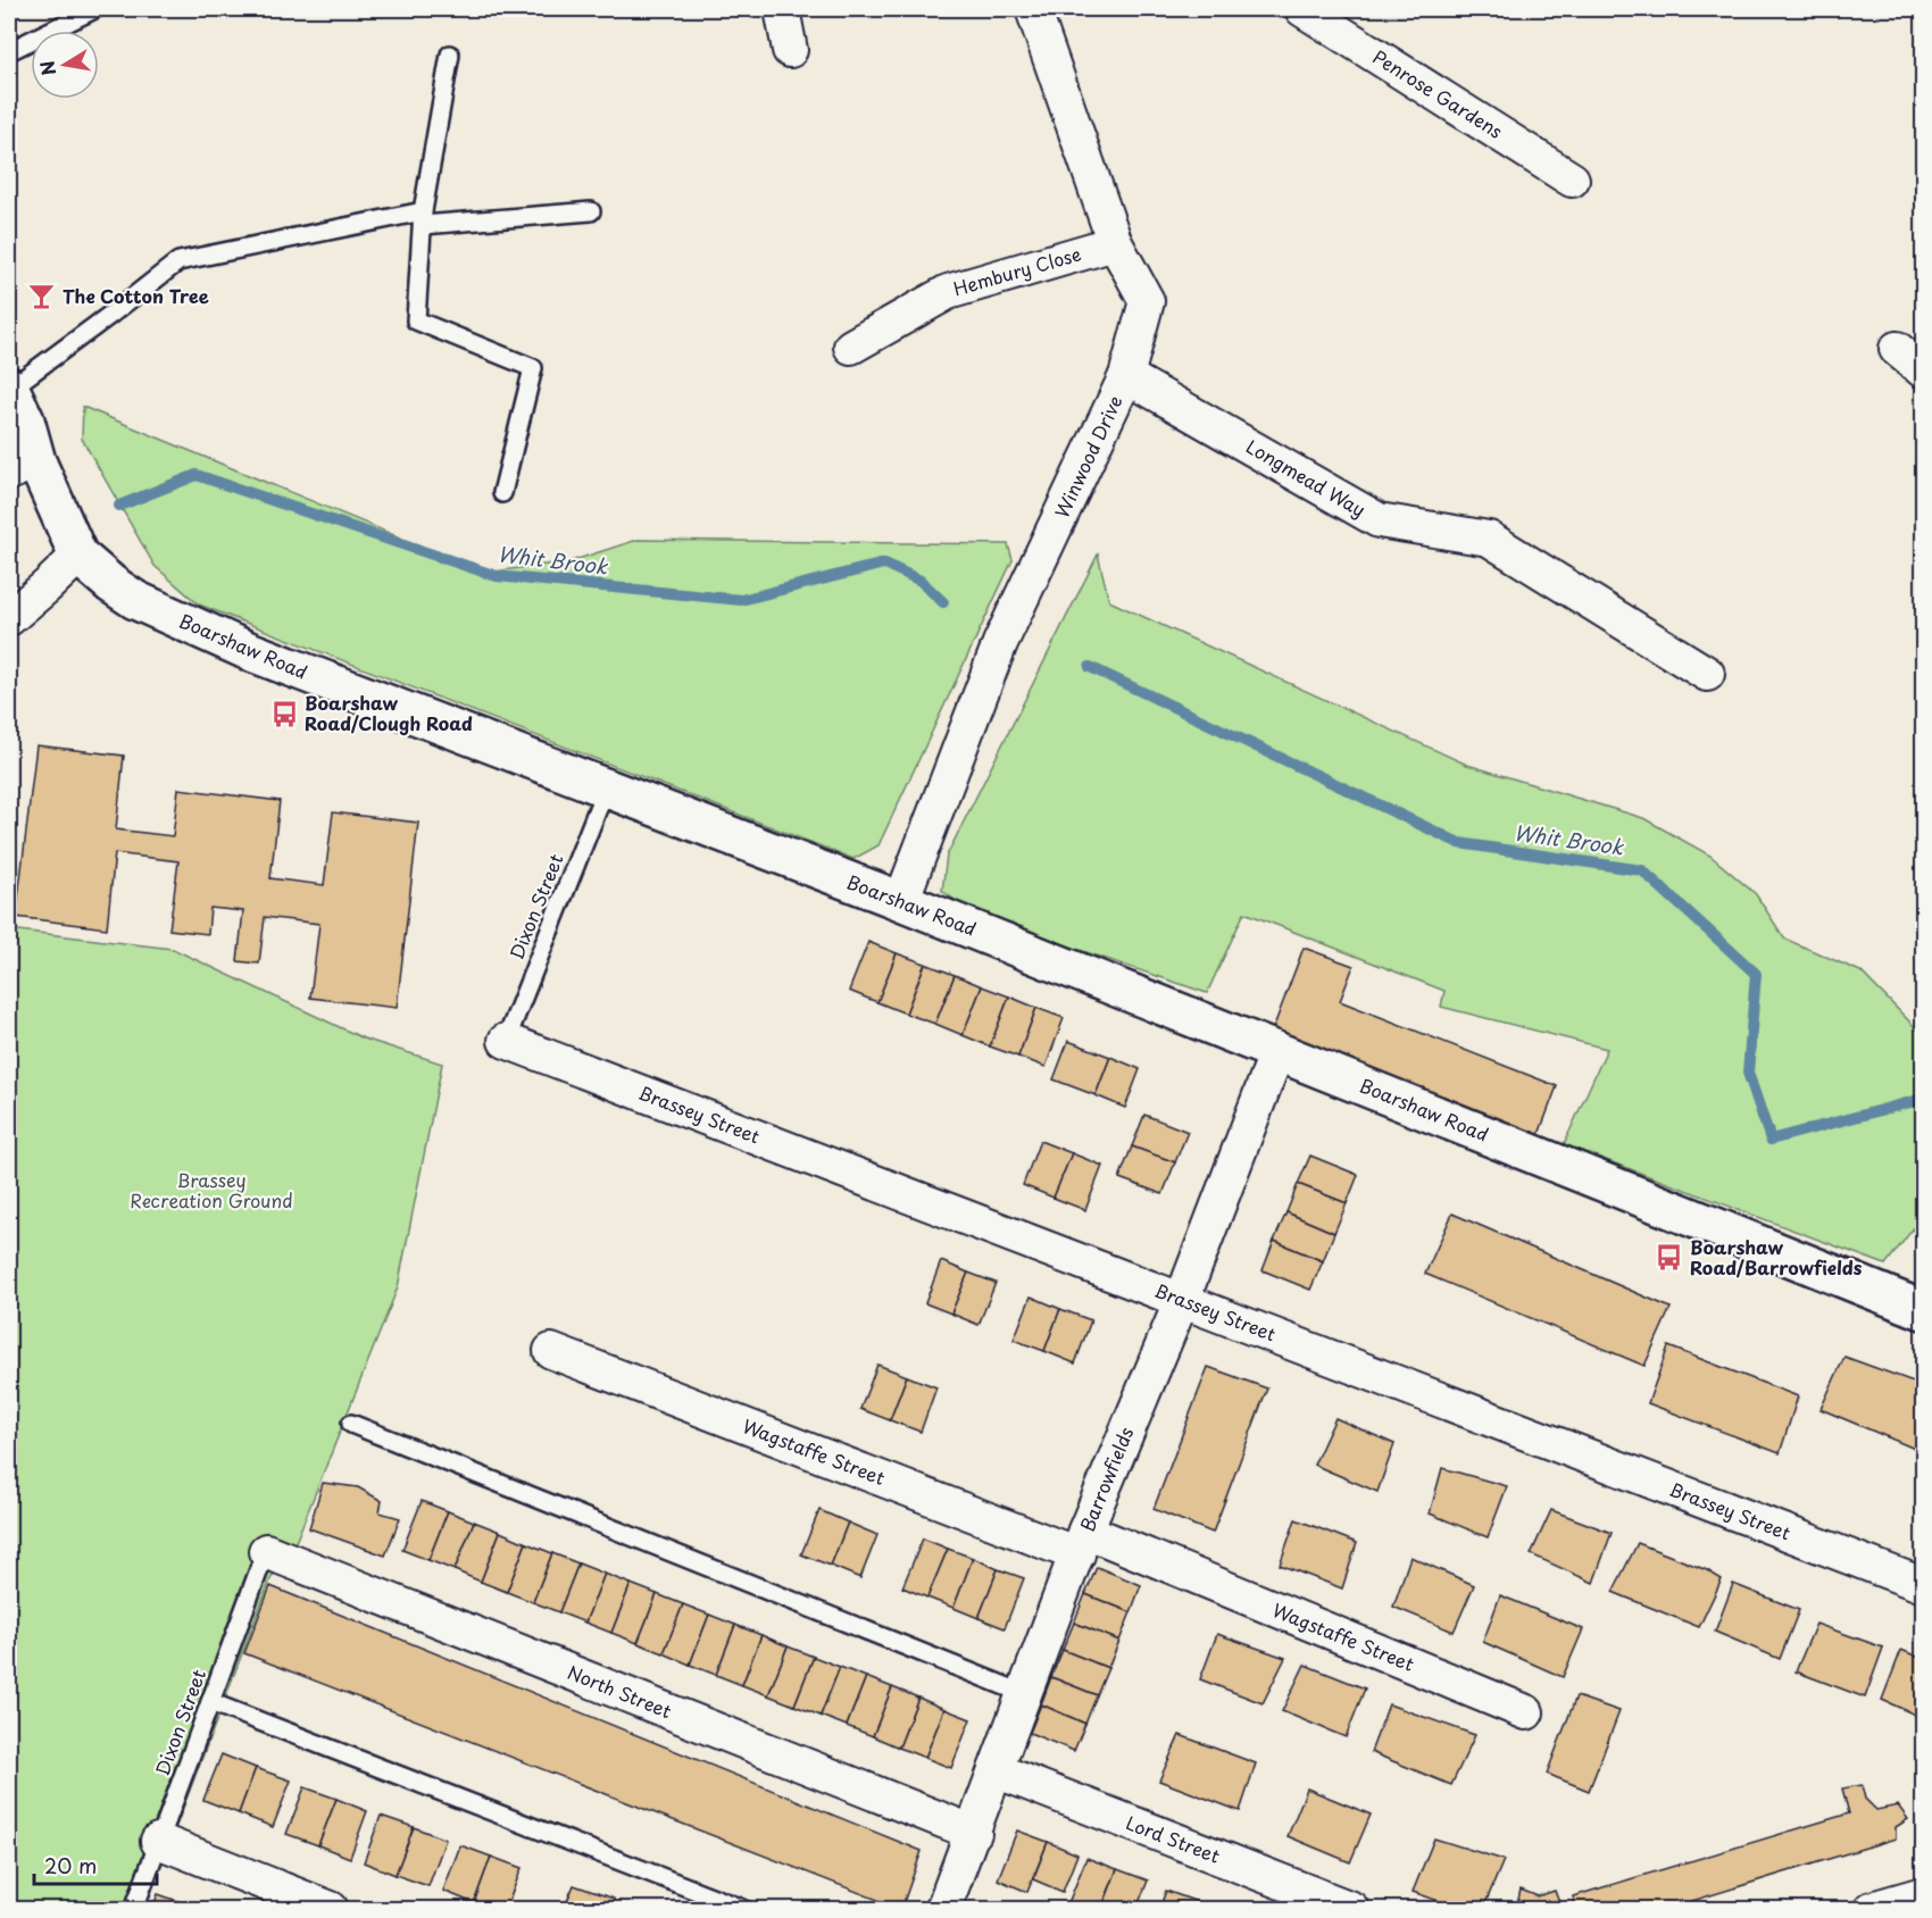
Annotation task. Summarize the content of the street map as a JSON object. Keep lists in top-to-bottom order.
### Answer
{
  "streets": {
    "street": [
      "Penrose Gardens",
      "Hembury Close",
      "Winwood Drive",
      "Longmead Way",
      "Boarshaw Road",
      "Brassey Street",
      "Wagstaffe Street",
      "Barrowfields",
      "North Street",
      "Lord Street"
    ],
    "lane": ["Dixon Street"]
  },
  "crossings": [
    ["Hembury Close", "Winwood Drive"],
    ["Winwood Drive", "Longmead Way"],
    ["Winwood Drive", "Boarshaw Road"],
    ["Boarshaw Road", "Dixon Street"],
    ["Boarshaw Road", "Barrowfields"],
    ["Dixon Street", "Brassey Street"],
    ["Dixon Street", "North Street"],
    ["Brassey Street", "Barrowfields"],
    ["Wagstaffe Street", "Barrowfields"],
    ["Barrowfields", "North Street"],
    ["Barrowfields", "Lord Street"]
  ],
  "water": ["Whit Brook"],
  "parks": ["Brassey Recreation Ground"],
  "places": {
    "bar": ["The Cotton Tree"],
    "bus stop": ["Boarshaw Road/Clough Road", "Boarshaw Road/Barrowfields"]
  },
  "scale_bar": "20 m",
  "north": "left"
}
